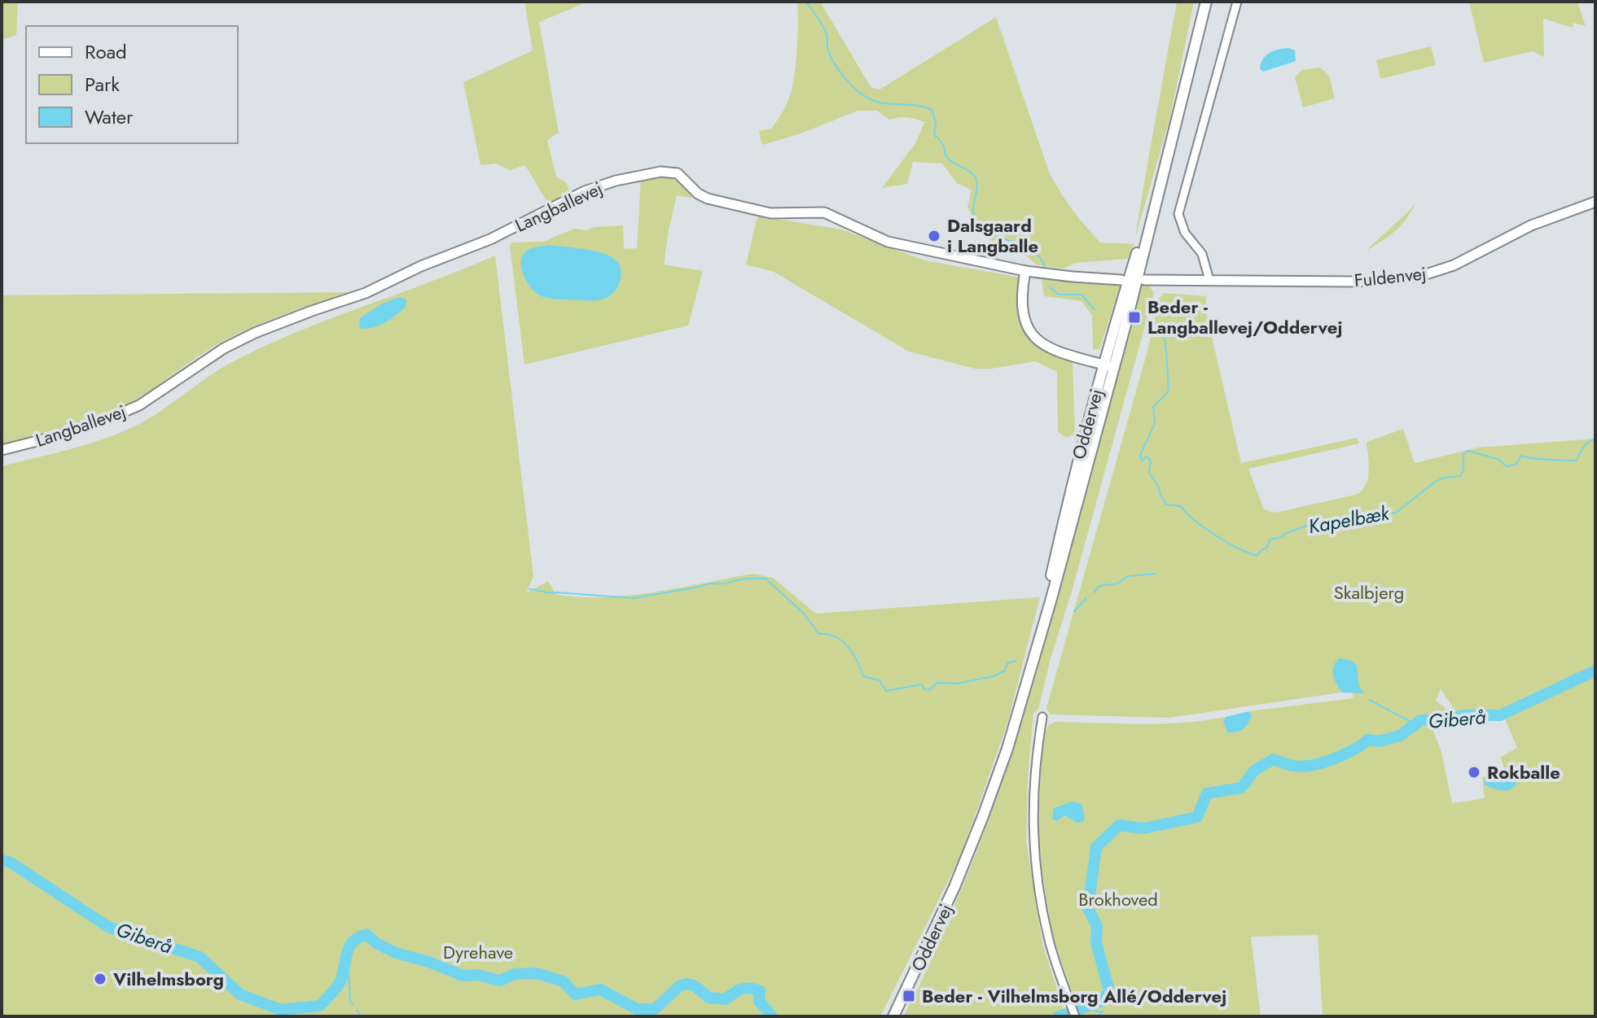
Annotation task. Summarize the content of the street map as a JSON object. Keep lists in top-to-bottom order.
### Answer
{
  "streets": {
    "main road": ["Oddervej"],
    "street": ["Langballevej", "Fuldenvej"]
  },
  "water": ["Kapelbæk", "Giberå"],
  "parks": ["Skalbjerg", "Brokhoved", "Dyrehave"],
  "places": {
    "other": ["Dalsgaard i Langballe", "Rokballe", "Vilhelmsborg"],
    "transit": ["Beder - Langballevej/Oddervej", "Beder - Vilhelmsborg Allé/Oddervej"]
  },
  "legend": ["Road", "Park", "Water"]
}
